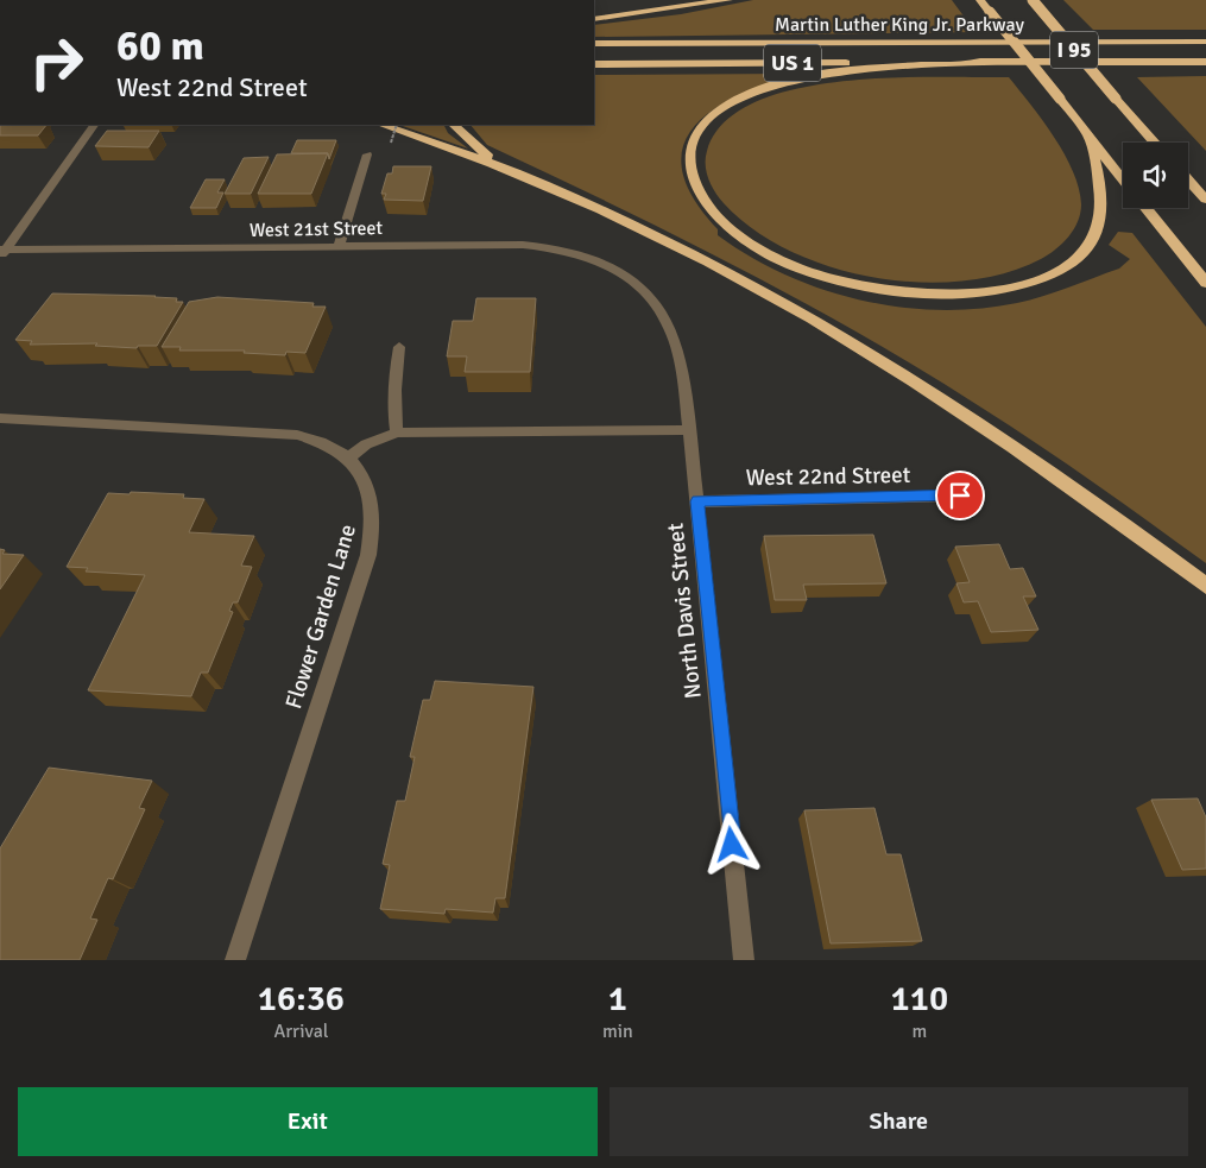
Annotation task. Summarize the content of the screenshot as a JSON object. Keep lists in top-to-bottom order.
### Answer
{
  "streets": {
    "highway": ["Martin Luther King Jr. Parkway", "I 95", "US 1"],
    "street": [
      "West 21st Street",
      "West 22nd Street",
      "North Davis Street",
      "Flower Garden Lane"
    ]
  },
  "crossings": [
    ["West 21st Street", "North Davis Street"],
    ["West 22nd Street", "North Davis Street"]
  ],
  "page": {
    "turn": ["60 m", "West 22nd Street"],
    "eta": [
      "16:36",
      "Arrival",
      "1",
      "min",
      "110",
      "m"
    ],
    "buttons": ["Exit", "Share"]
  }
}
